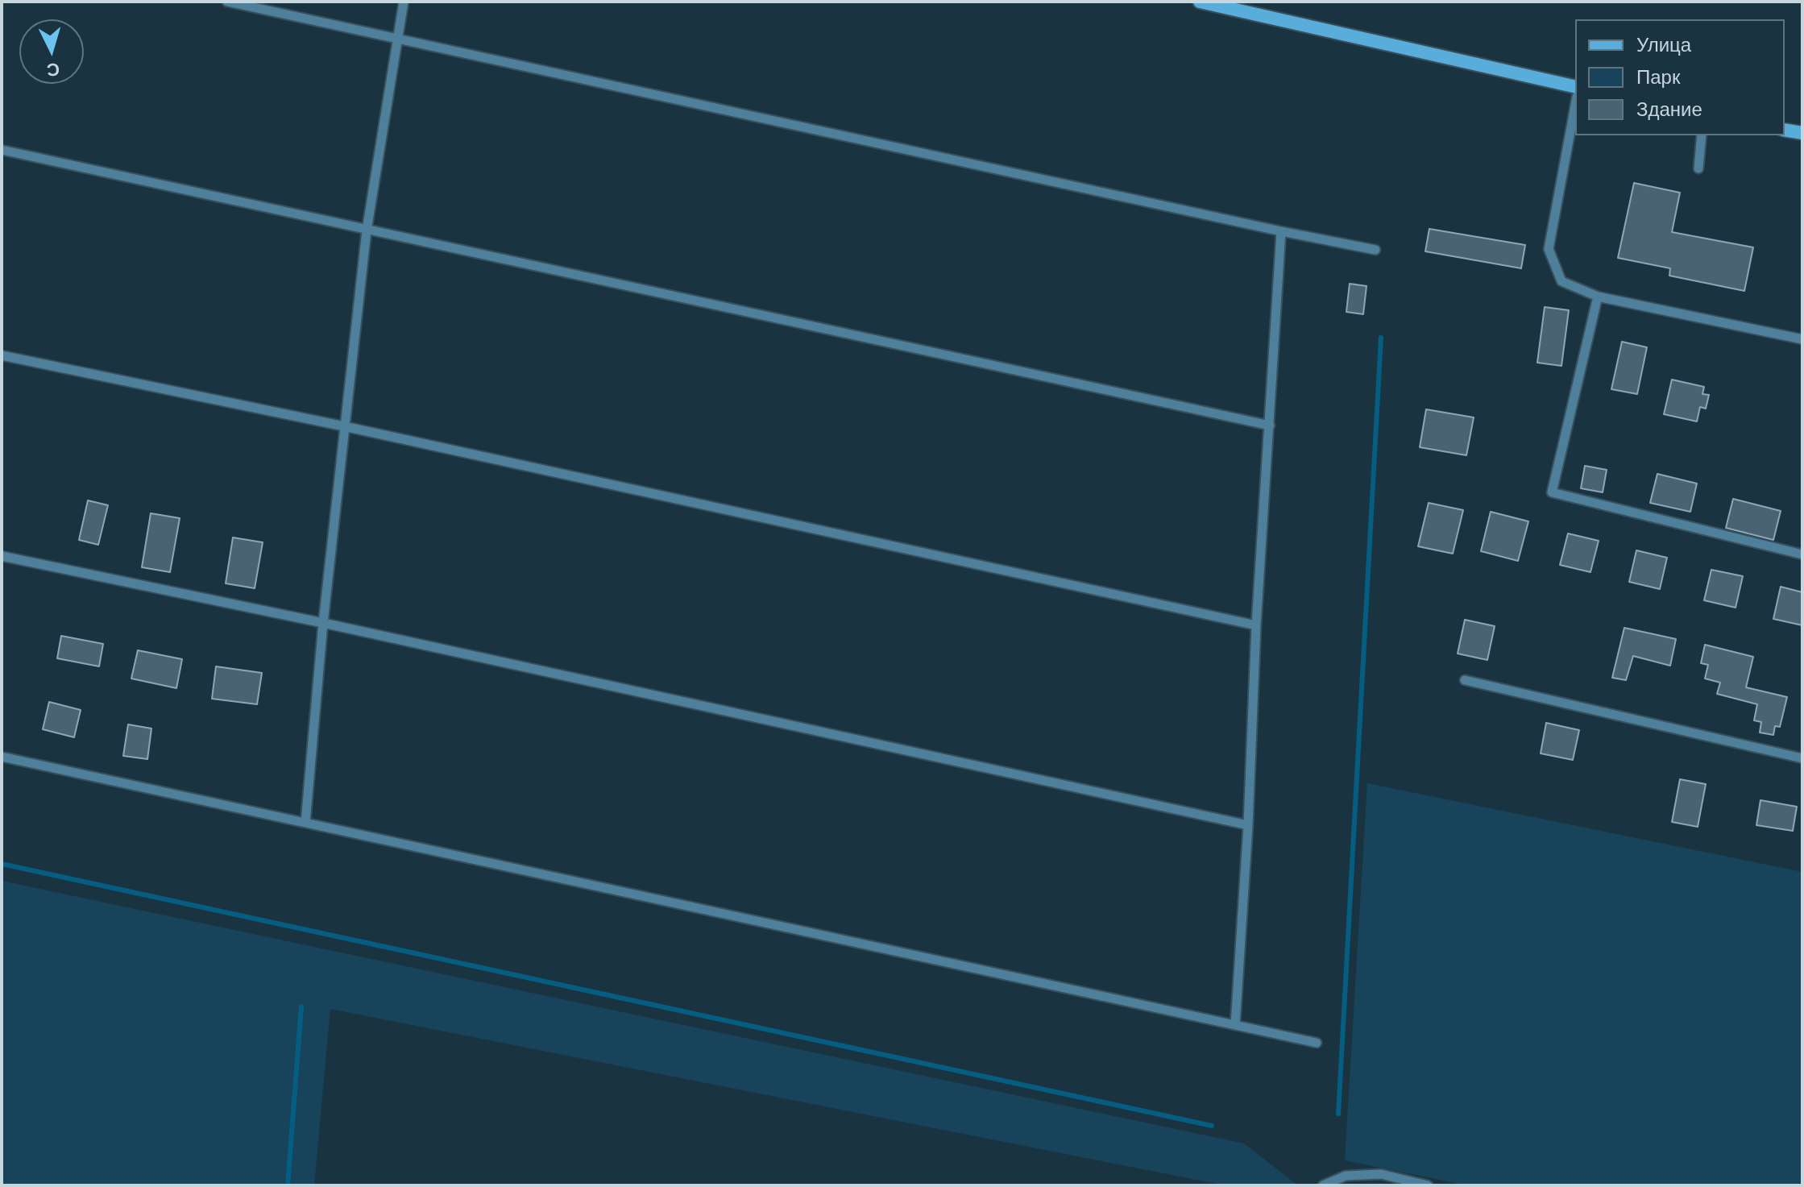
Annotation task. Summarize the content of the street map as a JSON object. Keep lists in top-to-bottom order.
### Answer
{
  "legend": ["Улица", "Парк", "Здание"],
  "north": "bottom"
}
